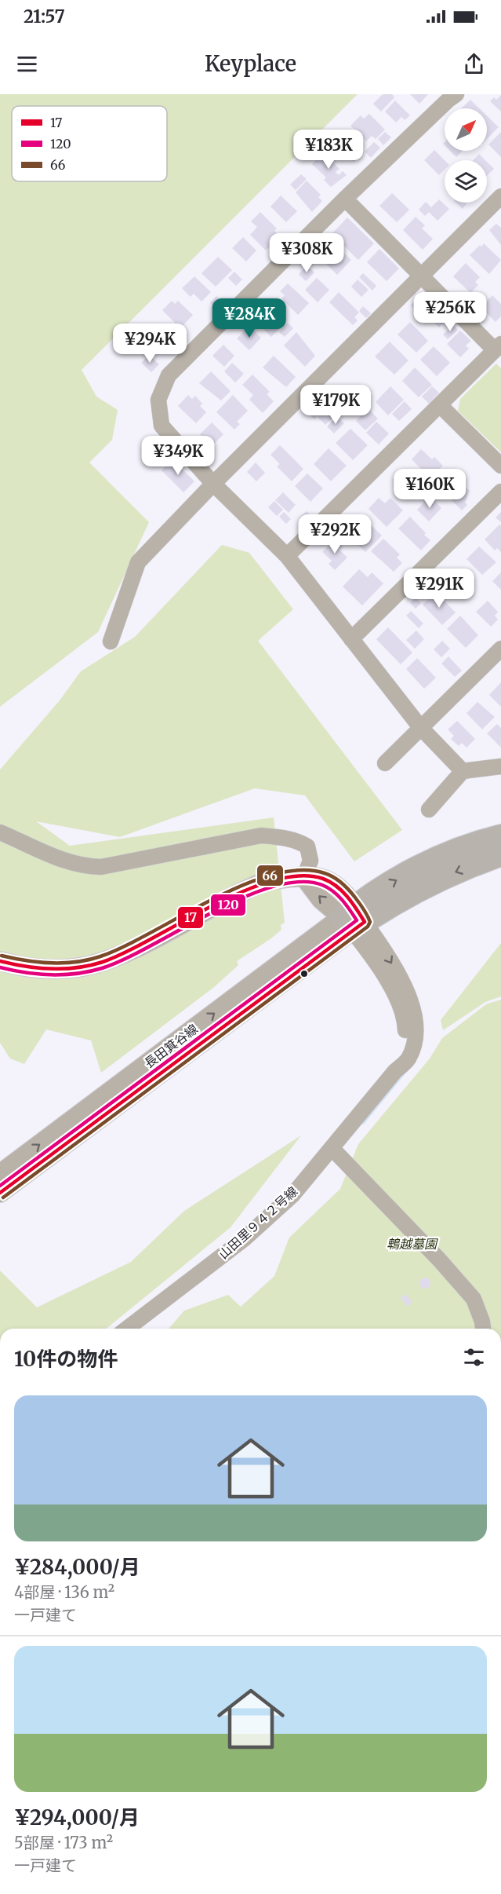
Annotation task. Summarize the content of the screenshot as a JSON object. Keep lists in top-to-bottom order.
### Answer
{
  "streets": {
    "street": ["長田箕谷線", "山田里９４２号線"]
  },
  "crossings": [
    ["長田箕谷線", "山田里９４２号線"]
  ],
  "parks": ["鵯越墓園"],
  "lines": ["transit line 66", "transit line 17", "transit line 120"],
  "legend": ["17", "120", "66"],
  "north": "top right",
  "page": {
    "status": "21:57",
    "header": "Keyplace",
    "price": [
      "¥183K",
      "¥308K",
      "¥256K",
      "¥284K",
      "¥294K",
      "¥179K",
      "¥349K",
      "¥160K",
      "¥292K",
      "¥291K"
    ],
    "heading": "10件の物件",
    "list": [
      {
        "name": "¥284,000/月",
        "note": "4部屋 · 136 m² · 一戸建て"
      },
      {
        "name": "¥294,000/月",
        "note": "5部屋 · 173 m² · 一戸建て"
      }
    ]
  }
}
